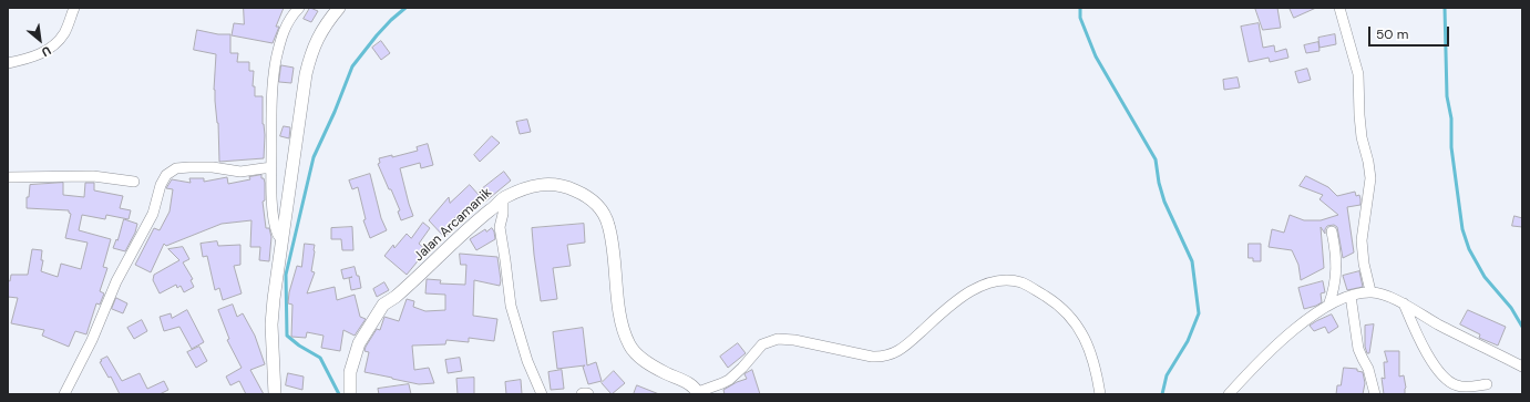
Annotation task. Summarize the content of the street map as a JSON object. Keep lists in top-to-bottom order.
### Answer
{
  "streets": {
    "street": ["Jalan Arcamanik"]
  },
  "scale_bar": "50 m",
  "north": "bottom right"
}
